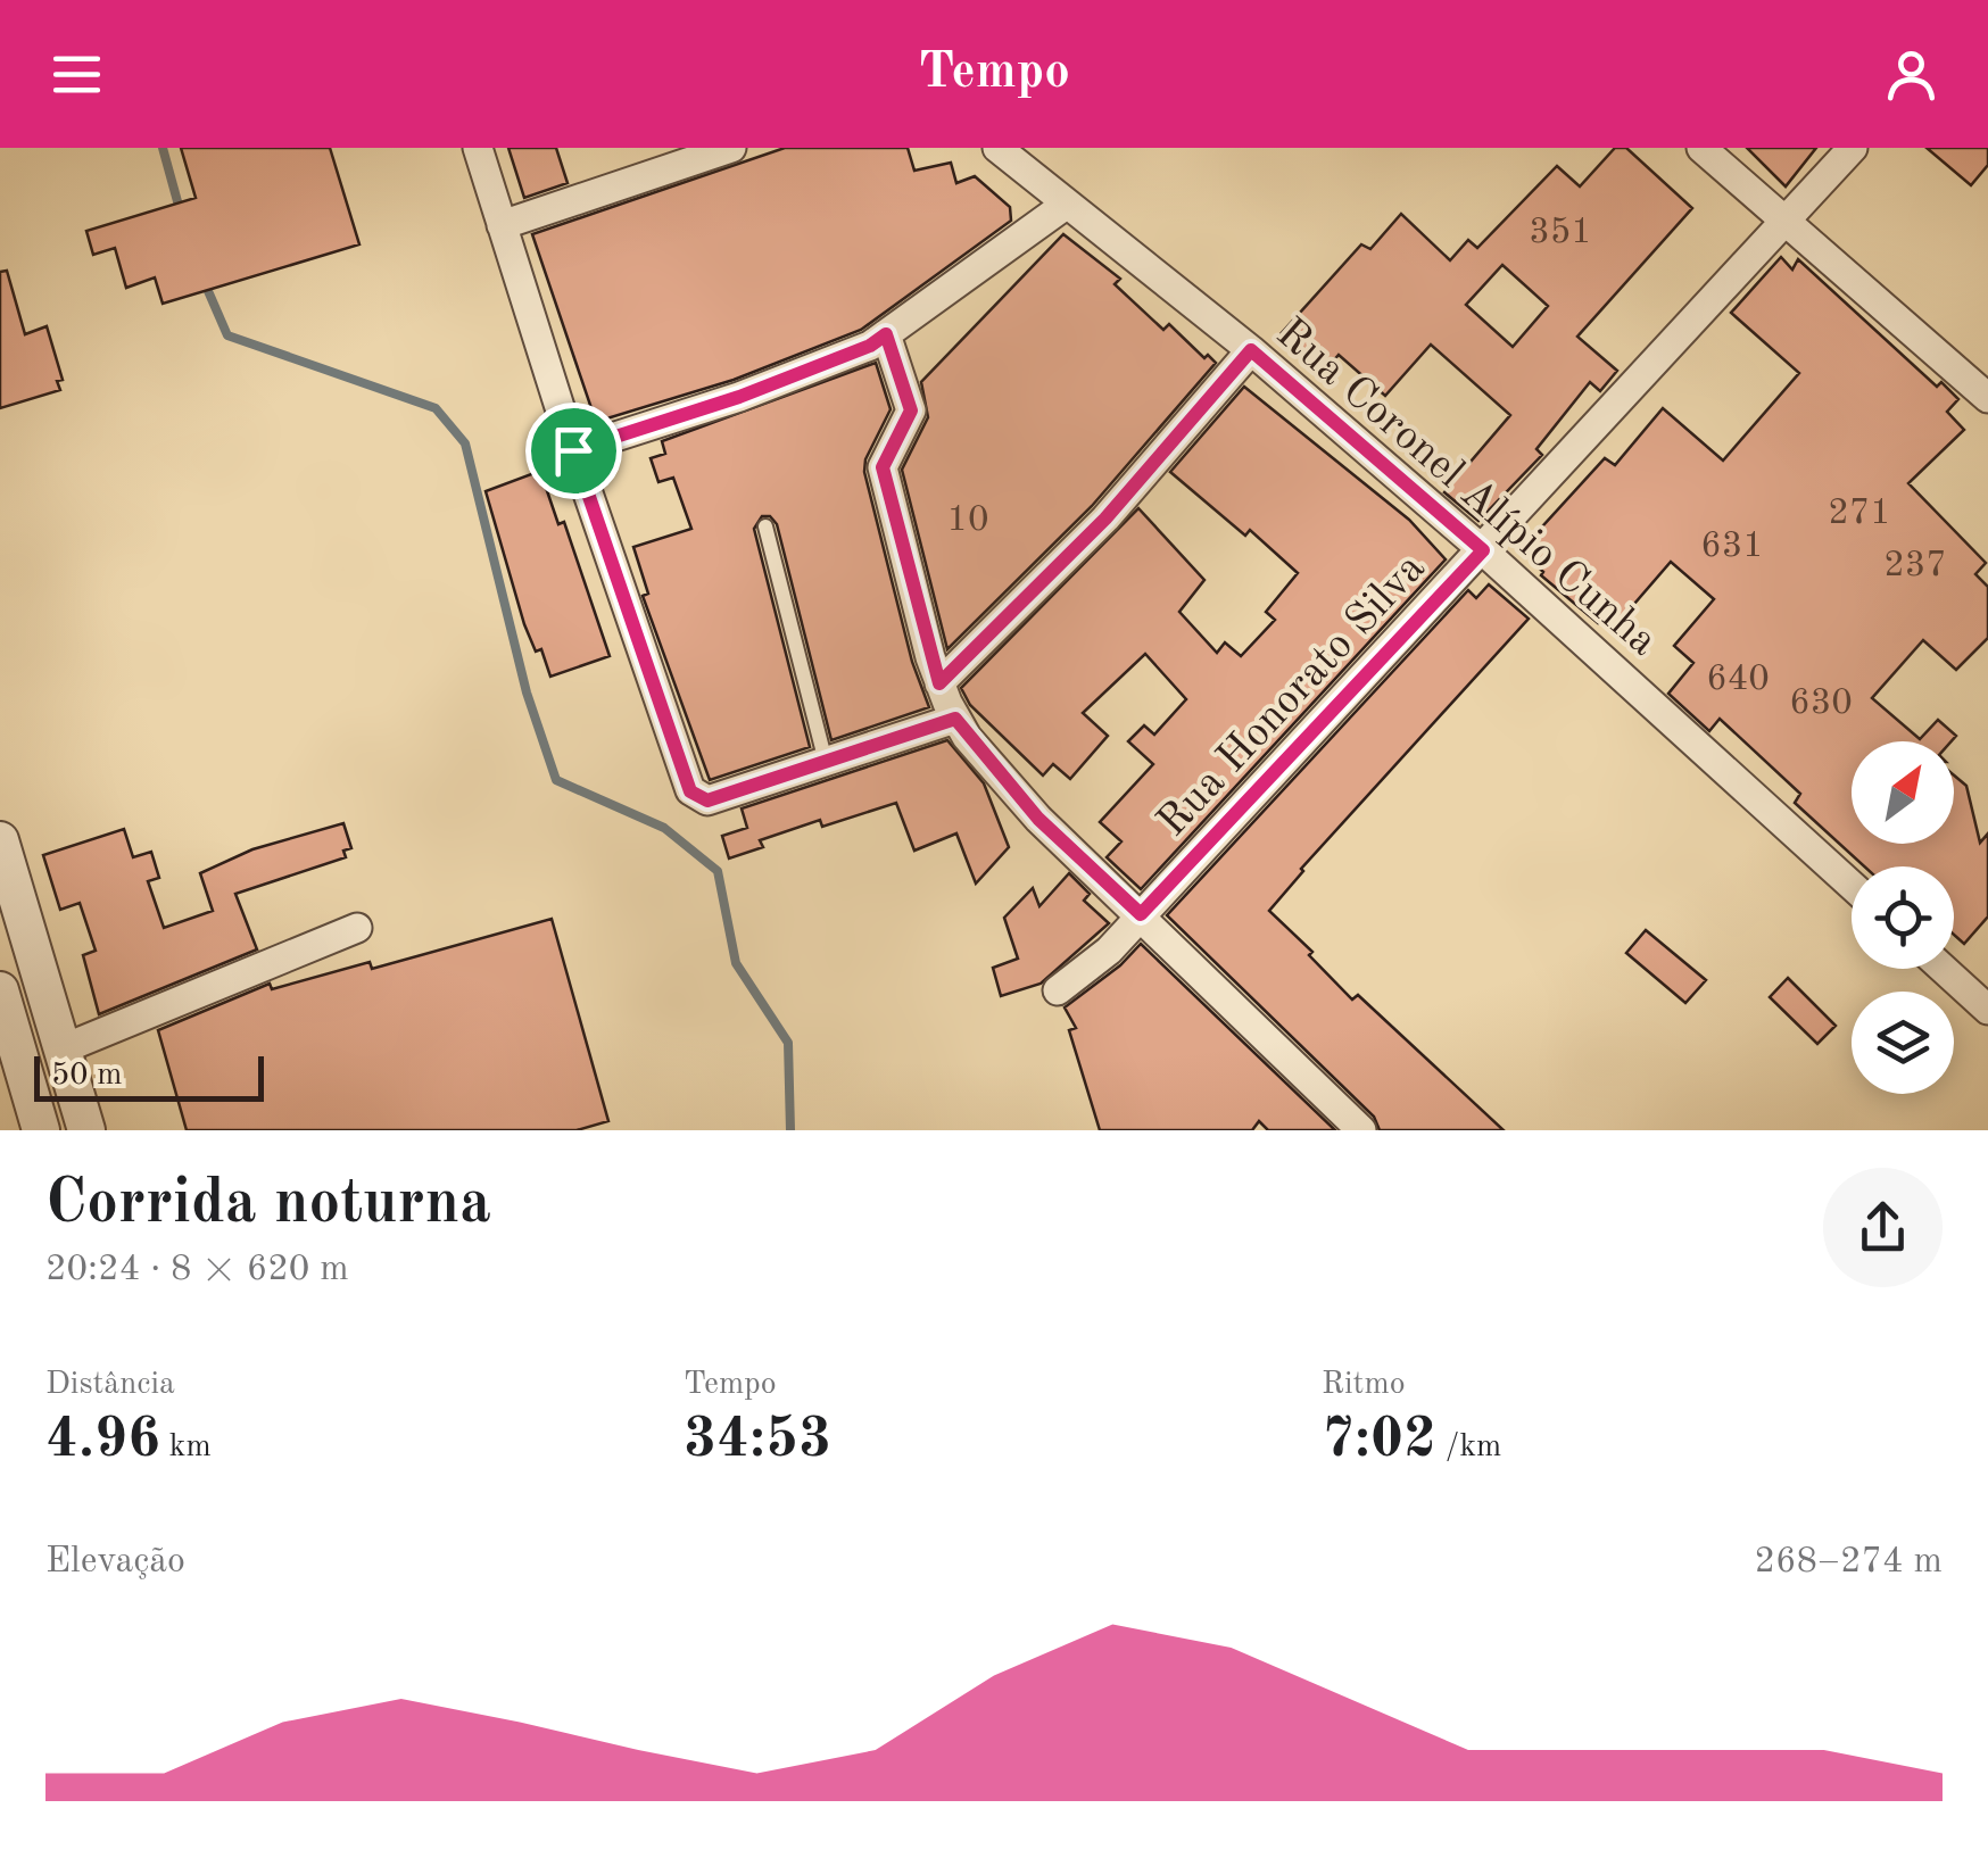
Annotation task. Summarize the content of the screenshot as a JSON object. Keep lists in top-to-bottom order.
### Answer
{
  "streets": {
    "street": ["Rua Coronel Alípio Cunha", "Rua Honorato Silva"]
  },
  "crossings": [
    ["Rua Coronel Alípio Cunha", "Rua Honorato Silva"]
  ],
  "house_numbers": [
    "351",
    "271",
    "10",
    "631",
    "237",
    "640",
    "630"
  ],
  "scale_bar": "50 m",
  "north": "top right",
  "page": {
    "header": "Tempo",
    "scale": "50 m",
    "heading": ["Corrida noturna", "20:24 · 8 × 620 m"],
    "stats": [
      ["Distância", "4.96 km"],
      ["Tempo", "34:53"],
      ["Ritmo", "7:02 /km"]
    ],
    "chart": ["Elevação", "268–274 m"]
  }
}
